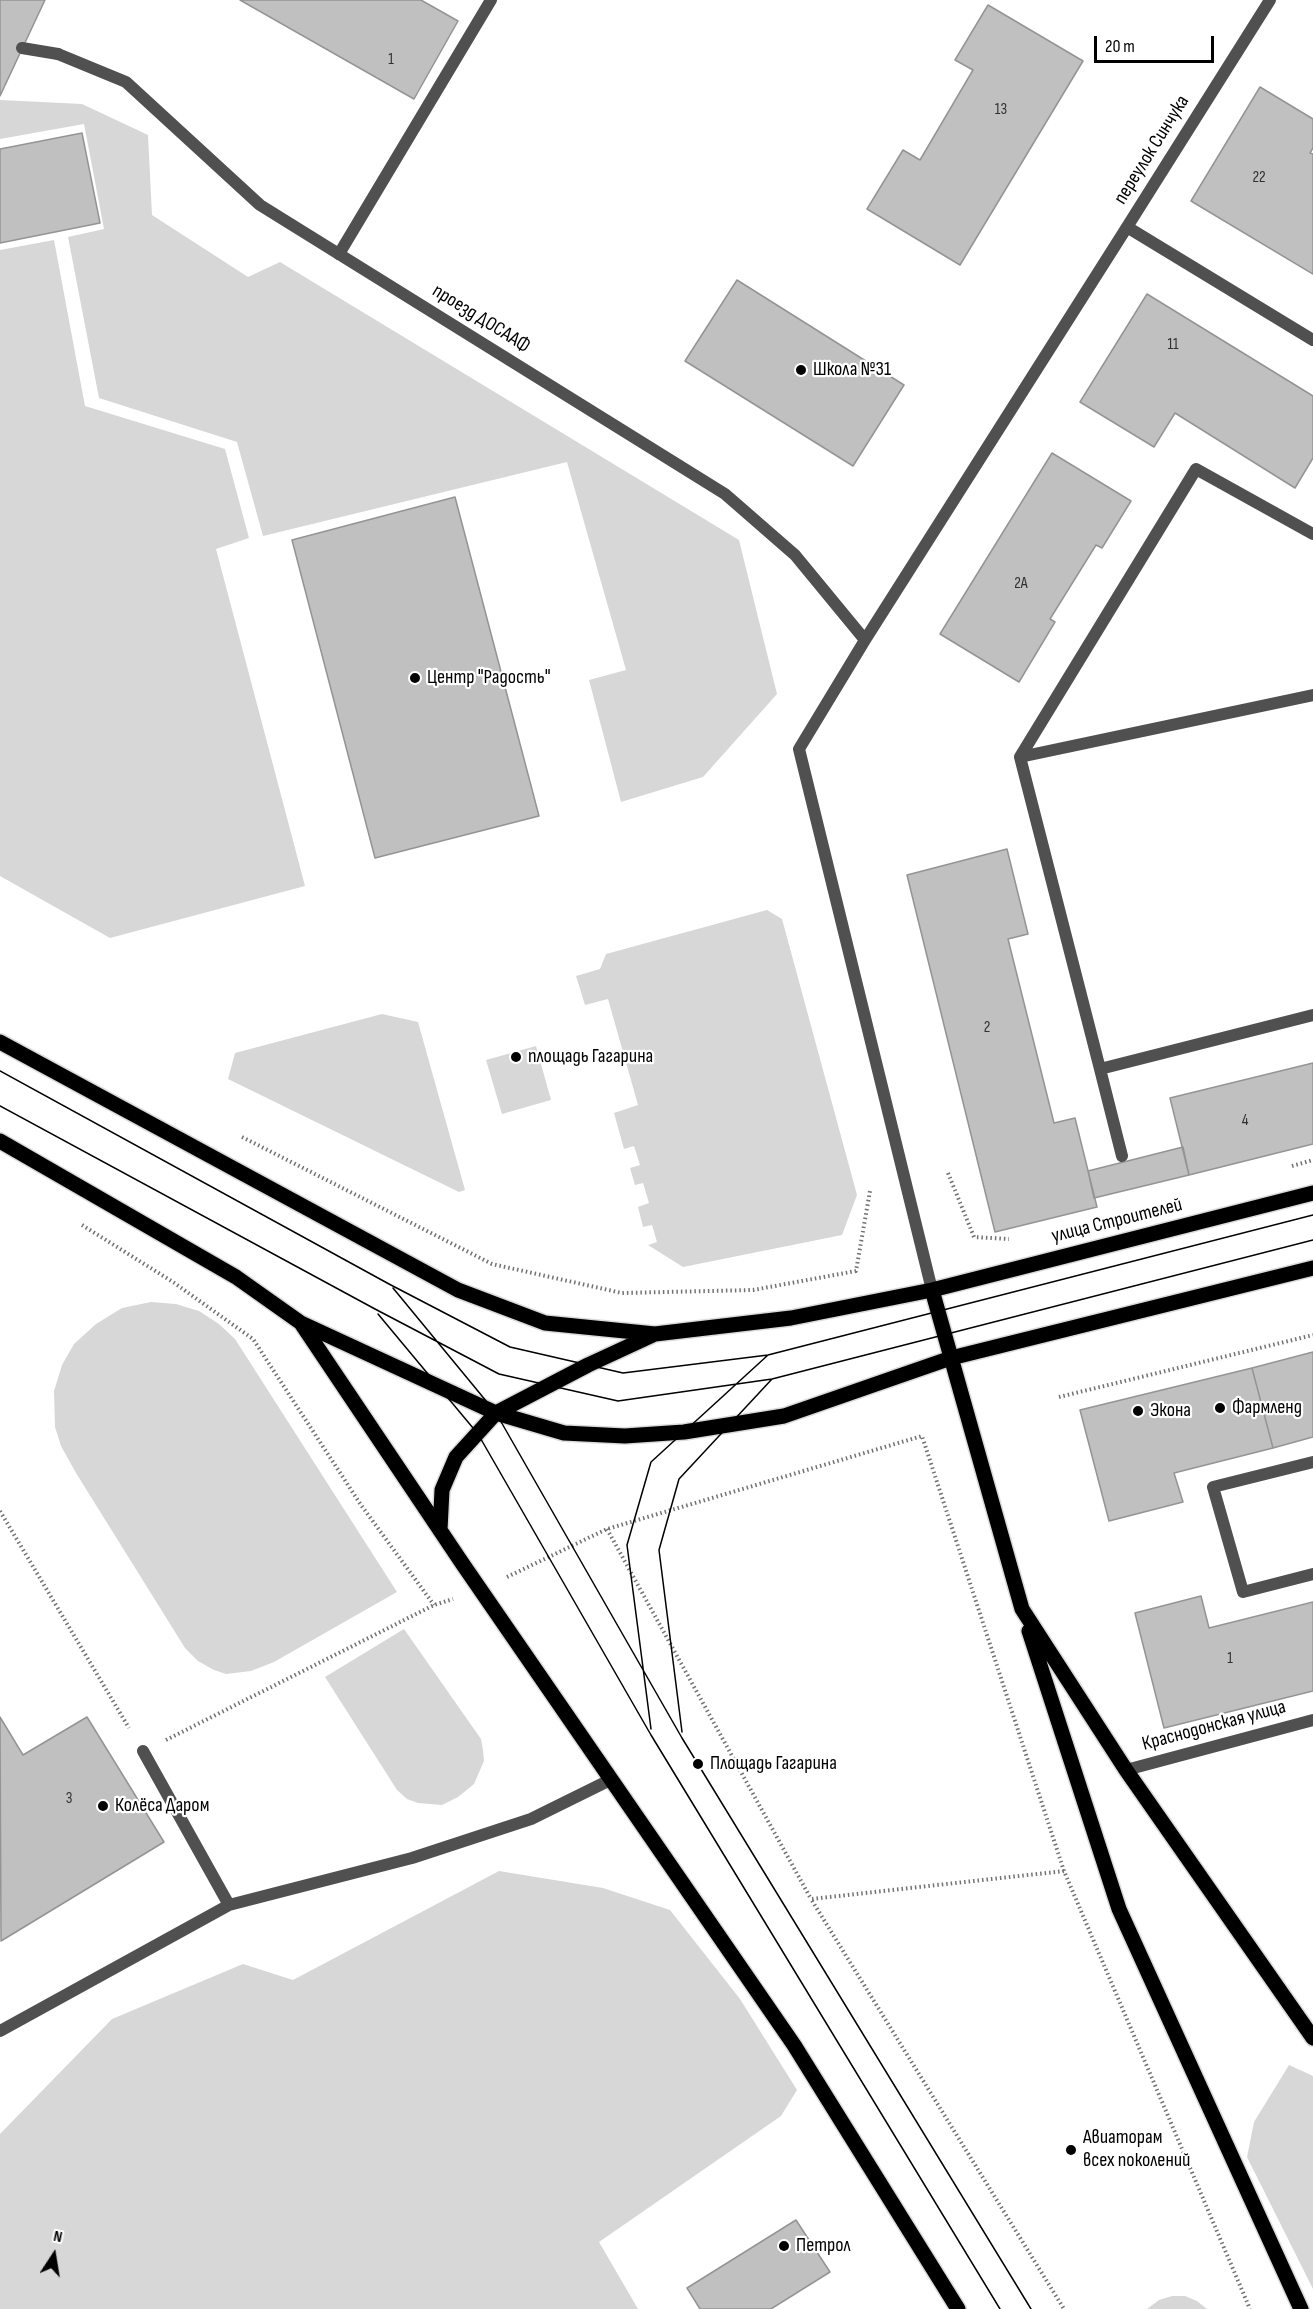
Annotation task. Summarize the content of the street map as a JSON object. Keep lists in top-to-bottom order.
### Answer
{
  "streets": {
    "main road": ["улица Строителей"],
    "street": ["переулок Синчука", "проезд ДОСААФ", "Краснодонская улица"]
  },
  "places": [
    "Школа №31",
    "Центр \"Радость\"",
    "площадь Гагарина",
    "Фармленд",
    "Экона",
    "Площадь Гагарина",
    "Колёса Даром",
    "Авиаторам всех поколений",
    "Петрол"
  ],
  "house_numbers": [
    "1",
    "13",
    "22",
    "11",
    "2А",
    "2",
    "4",
    "1",
    "3"
  ],
  "scale_bar": "20 m",
  "north": "top"
}
